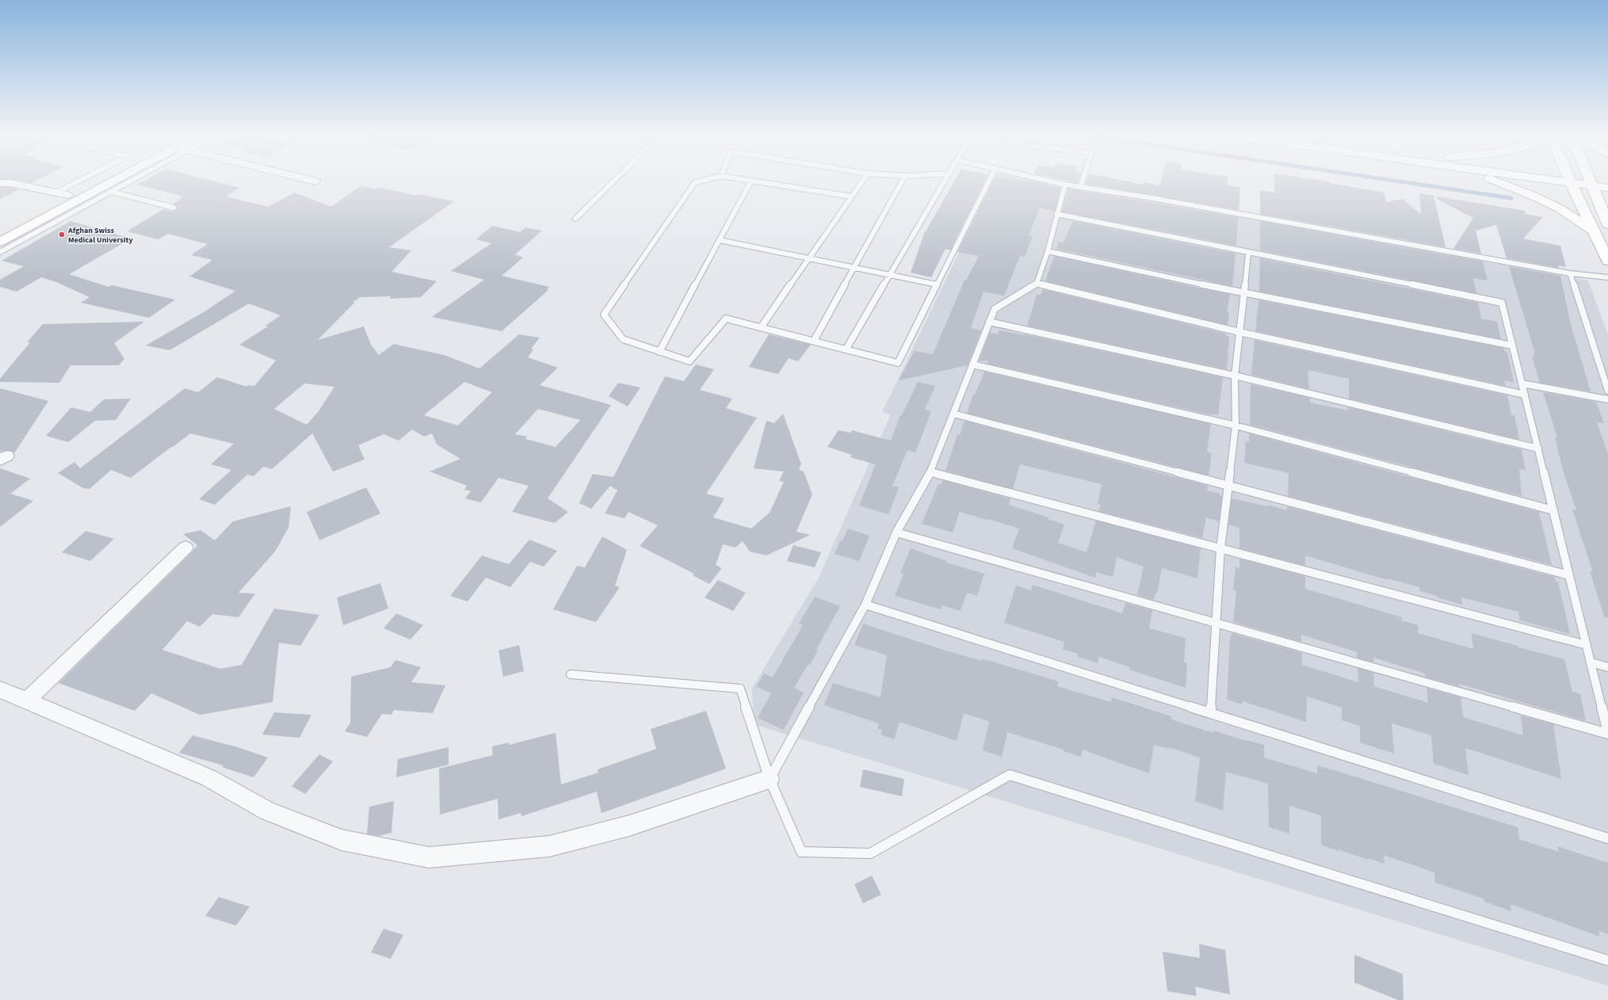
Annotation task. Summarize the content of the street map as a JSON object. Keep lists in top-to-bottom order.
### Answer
{
  "places": ["Afghan Swiss Medical University"]
}
